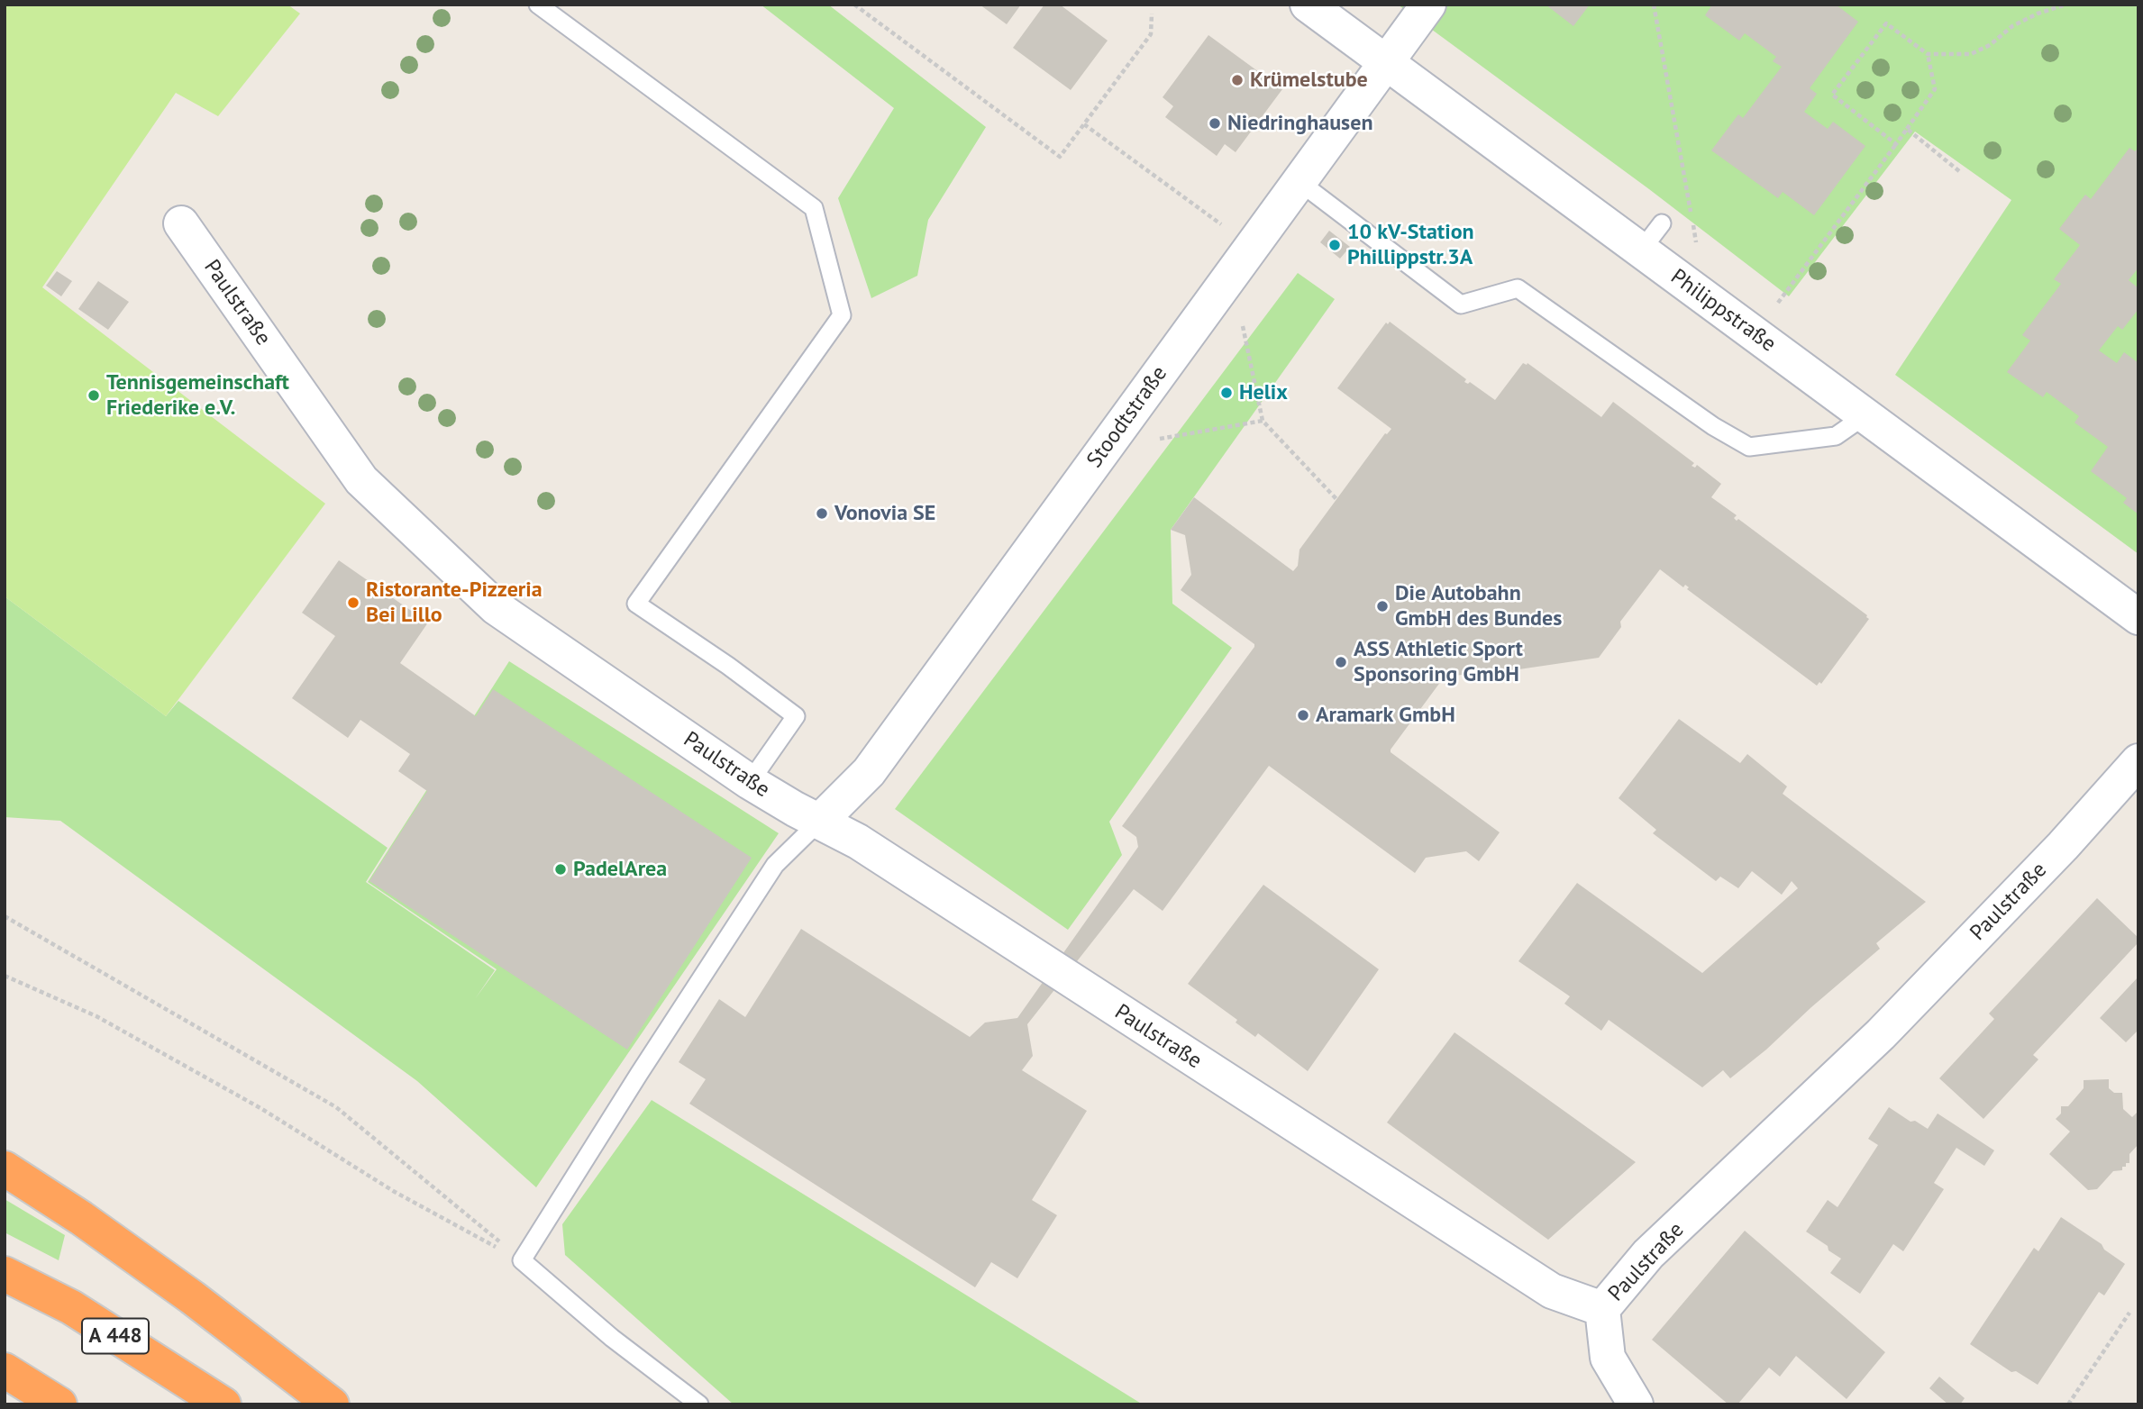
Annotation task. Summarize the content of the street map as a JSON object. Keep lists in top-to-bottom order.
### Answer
{
  "streets": {
    "highway": ["A 448"],
    "street": ["Paulstraße", "Philippstraße", "Stoodtstraße"]
  },
  "crossings": [
    ["Paulstraße", "Stoodtstraße"],
    ["Philippstraße", "Stoodtstraße"]
  ],
  "places": [
    "Krümelstube",
    "Niedringhausen",
    "10 kV-Station Phillippstr.3A",
    "Helix",
    "Tennisgemeinschaft Friederike e.V.",
    "Vonovia SE",
    "Ristorante-Pizzeria Bei Lillo",
    "Die Autobahn GmbH des Bundes",
    "ASS Athletic Sport Sponsoring GmbH",
    "Aramark GmbH",
    "PadelArea"
  ]
}
